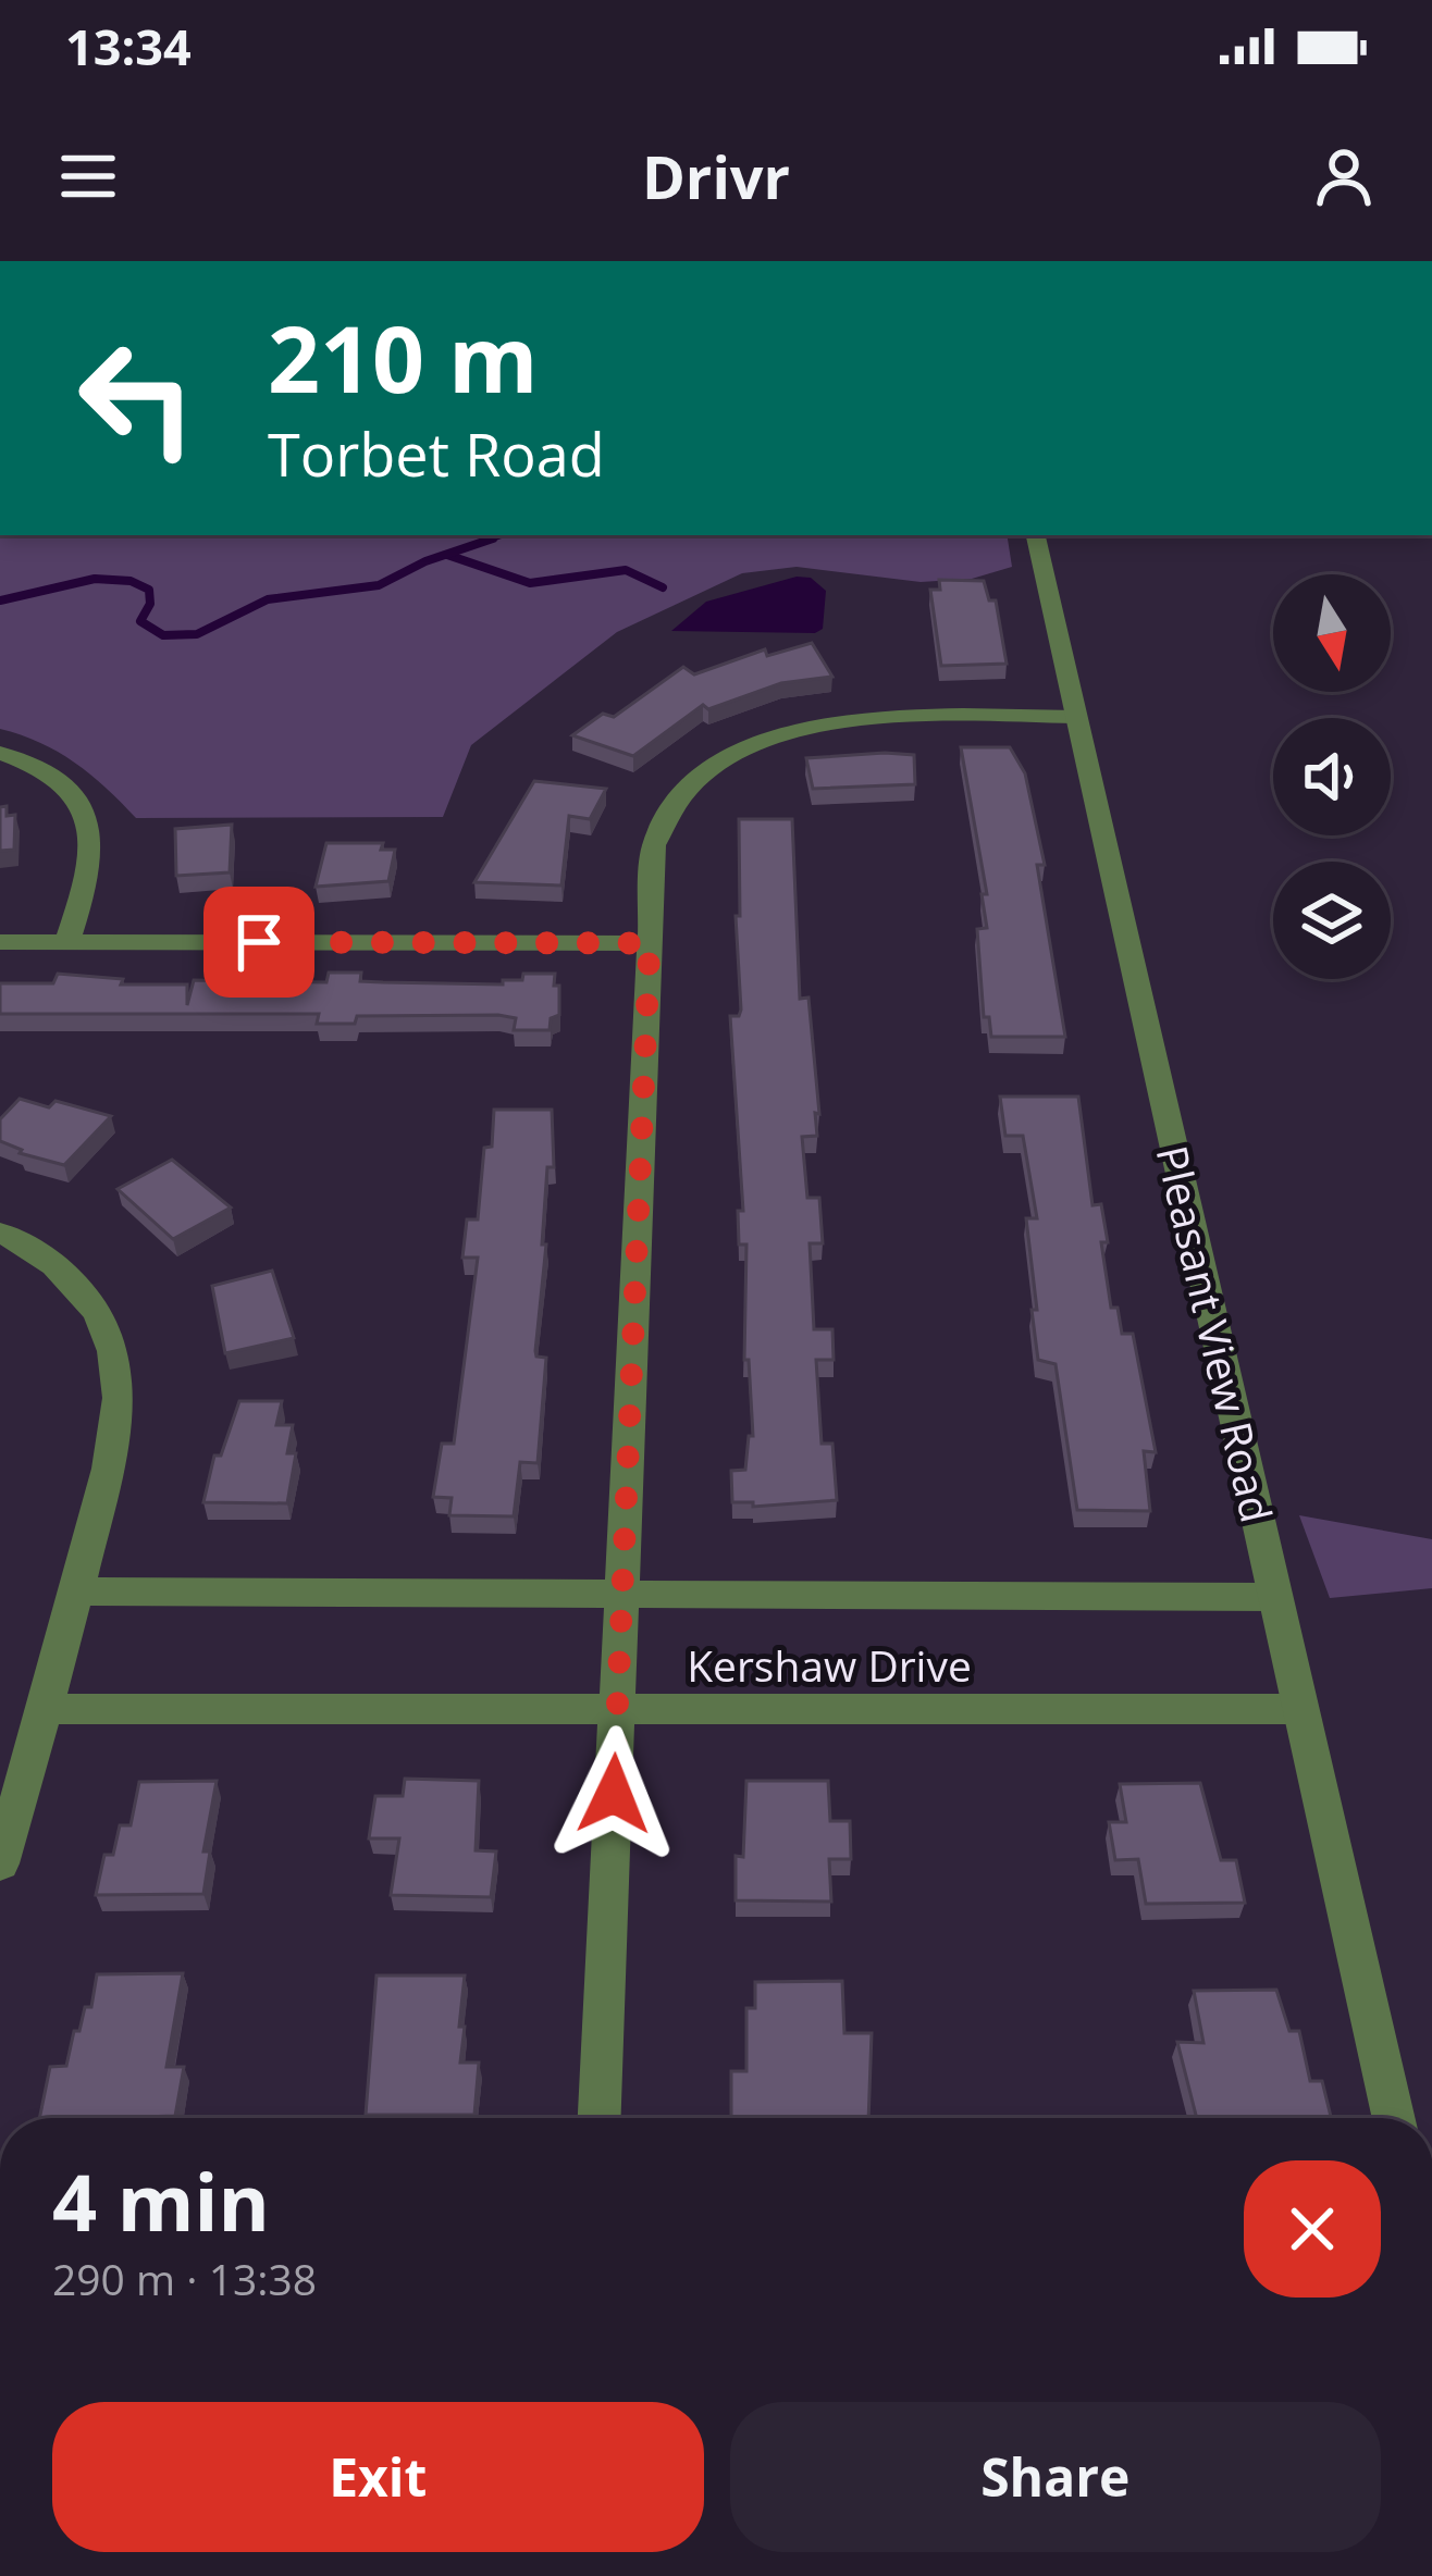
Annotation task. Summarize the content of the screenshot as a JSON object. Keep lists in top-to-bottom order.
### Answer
{
  "streets": {
    "street": ["Pleasant View Road", "Kershaw Drive"]
  },
  "crossings": [
    ["Pleasant View Road", "Kershaw Drive"]
  ],
  "north": "bottom",
  "page": {
    "status": "13:34",
    "header": "Drivr",
    "turn": ["210 m", "Torbet Road"],
    "heading": ["4 min", "290 m · 13:38"],
    "buttons": ["Exit", "Share"]
  }
}
